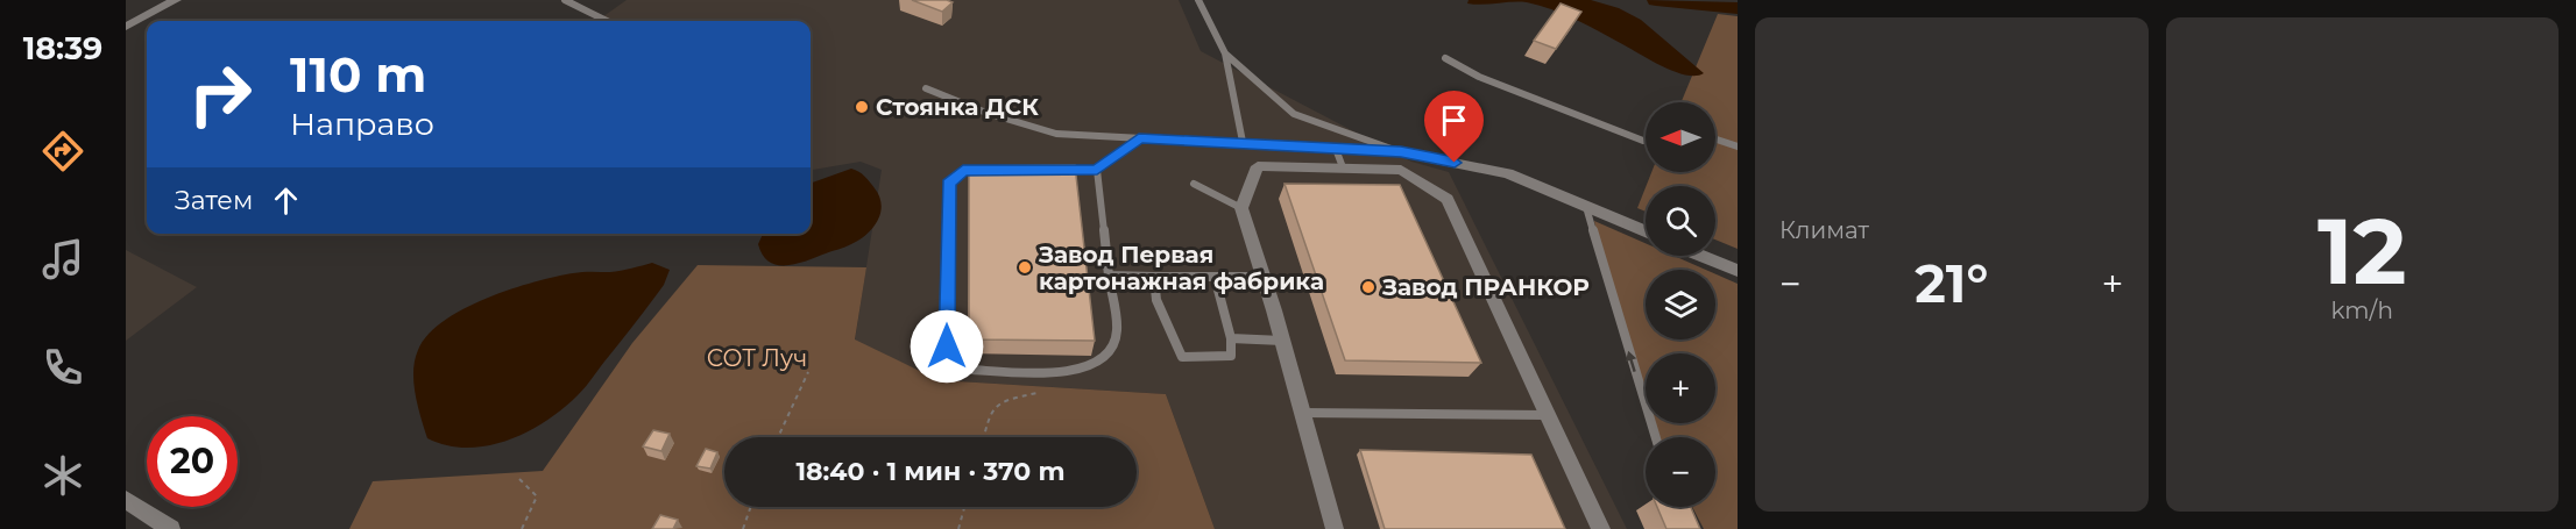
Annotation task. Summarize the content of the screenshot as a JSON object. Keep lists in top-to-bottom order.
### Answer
{
  "parks": ["СОТ Луч"],
  "places": ["Стоянка ДСК", "Завод Первая картонажная фабрика", "Завод ПРАНКОР"],
  "north": "left",
  "page": {
    "tabs": "18:39",
    "tile": [
      "Климат",
      ["12", "km/h"]
    ],
    "turn": ["110 m", "Направо"],
    "map_buttons": ["+", "−"],
    "then": "Затем",
    "heat": ["−", "21°", "+"],
    "limit": "20",
    "trip": "18:40 · 1 мин · 370 m"
  }
}
